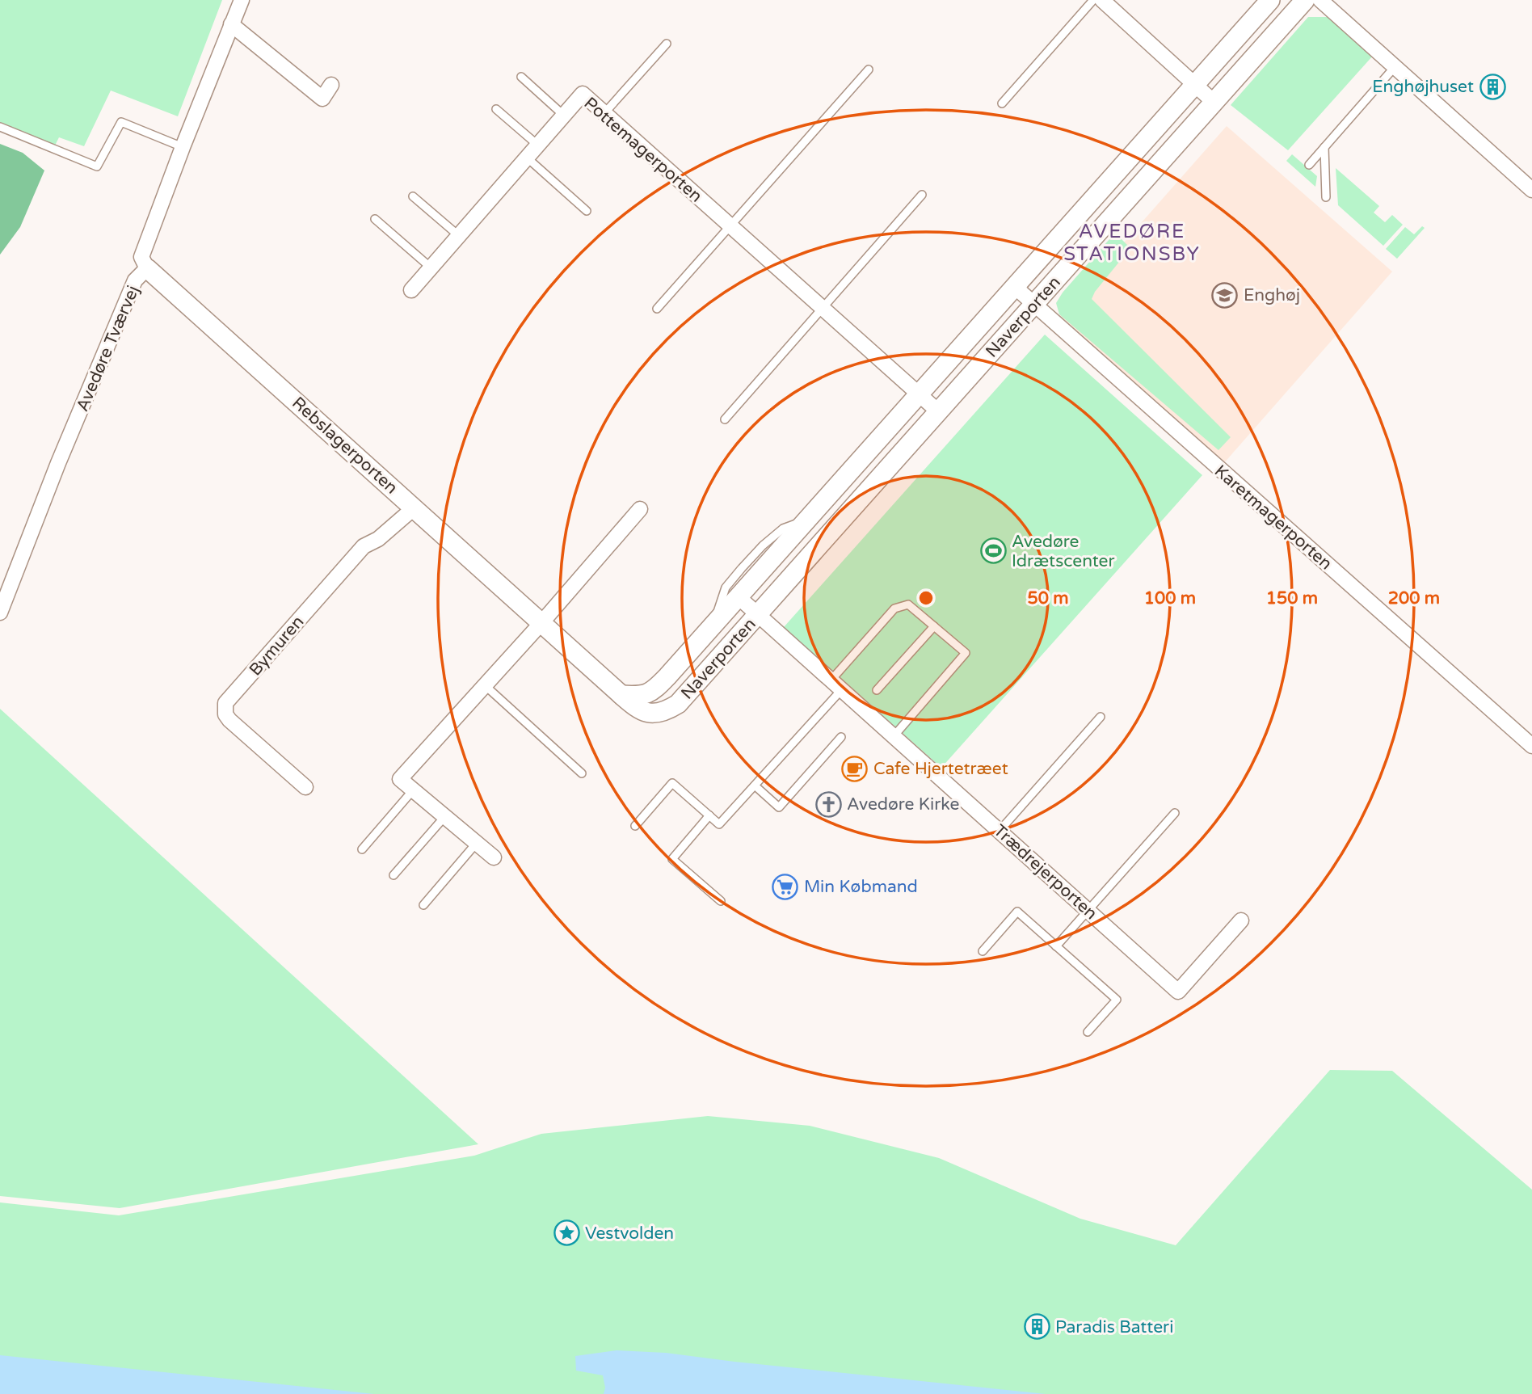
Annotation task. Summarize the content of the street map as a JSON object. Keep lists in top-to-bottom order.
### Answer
{
  "streets": {
    "street": [
      "Pottemagerporten",
      "Naverporten",
      "Avedøre Tværvej",
      "Rebslagerporten",
      "Karetmagerporten",
      "Bymuren",
      "Trædrejerporten"
    ]
  },
  "crossings": [
    ["Pottemagerporten", "Naverporten"],
    ["Naverporten", "Rebslagerporten"],
    ["Naverporten", "Karetmagerporten"],
    ["Naverporten", "Trædrejerporten"],
    ["Avedøre Tværvej", "Rebslagerporten"],
    ["Rebslagerporten", "Bymuren"]
  ],
  "districts": ["AVEDØRE STATIONSBY"],
  "places": {
    "building": ["Enghøjhuset", "Paradis Batteri"],
    "school or university": ["Enghøj"],
    "sports": ["Avedøre Idrætscenter"],
    "cafe": ["Cafe Hjertetræet"],
    "church": ["Avedøre Kirke"],
    "supermarket": ["Min Købmand"],
    "place": ["Vestvolden"]
  },
  "rings": [
    "50 m",
    "100 m",
    "150 m",
    "200 m"
  ]
}
